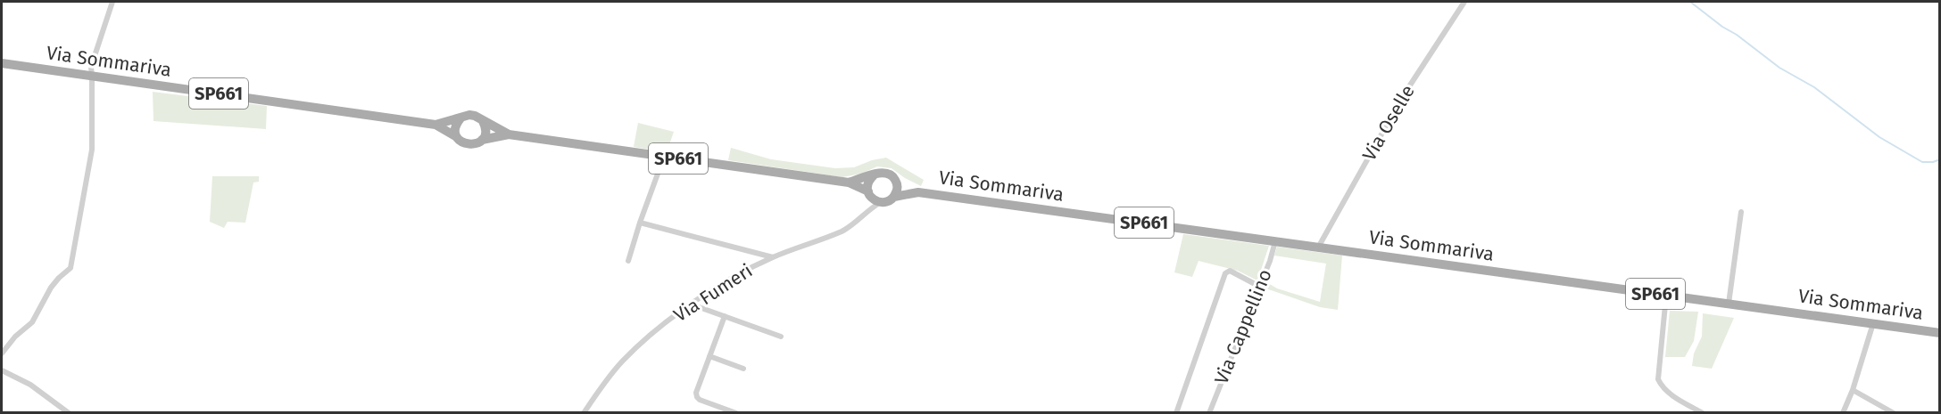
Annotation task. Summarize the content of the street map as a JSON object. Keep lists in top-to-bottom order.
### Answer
{
  "streets": {
    "main road": ["Via Sommariva", "SP661"],
    "street": ["Via Oselle", "Via Fumeri", "Via Cappellino"]
  },
  "crossings": [
    ["Via Sommariva", "SP661"],
    ["Via Sommariva", "Via Oselle"],
    ["Via Sommariva", "Via Fumeri"],
    ["Via Sommariva", "Via Cappellino"],
    ["SP661", "Via Fumeri"]
  ]
}
